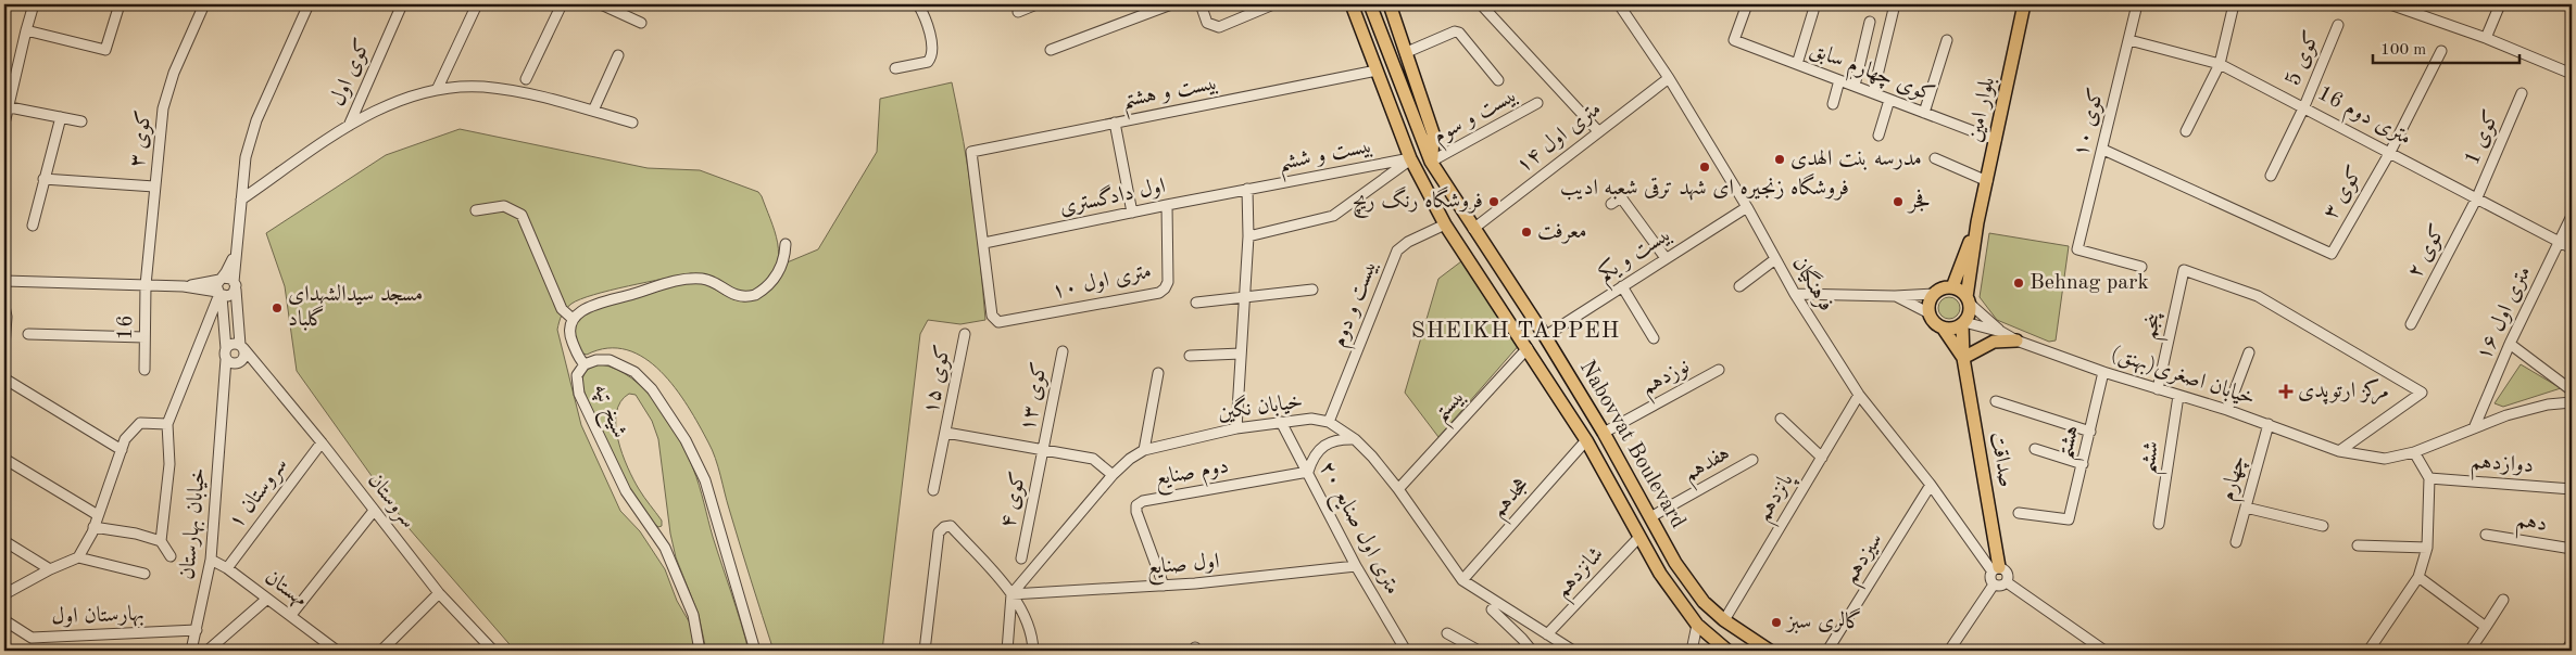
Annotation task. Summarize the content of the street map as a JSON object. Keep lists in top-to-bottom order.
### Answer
{
  "streets": {
    "main road": ["بلوار امین", "Nabovvat Boulevard", "صداقت"],
    "street": [
      "کوی 5",
      "کوی اول",
      "کوی چهارم سابق",
      "بیست و هشتم",
      "بیست و سوم",
      "16 متری دوم",
      "کوی ۱۰",
      "۱۴ متری اول",
      "کوی 1",
      "کوی ۳",
      "بیست و ششم",
      "اول دادگستری",
      "کوی ۲",
      "بیست و یکم",
      "۱۰ متری اول",
      "فرهنگیان",
      "بیست و دوم",
      "۱۶ متری اول",
      "پنجم",
      "16",
      "خیابان اصغری(بهنق)",
      "نوزدهم",
      "کوی ۱۵",
      "کوی ۱۳",
      "بیستم",
      "خیابان نگین",
      "شیخ تپه",
      "هشتم",
      "ششم",
      "هفدهم",
      "دوازدهم",
      "دوم صنایع",
      "چهارم",
      "سروستان ۱",
      "هجدهم",
      "پانزدهم",
      "کوی ۴",
      "سروستان",
      "دهم",
      "خیابان بهارستان",
      "۲۰ متری اول صنایع",
      "سیزدهم",
      "اول صنایع",
      "شانزدهم",
      "مهستان",
      "بهارستان اول"
    ]
  },
  "crossings": [
    ["کوی 5", "16 متری دوم"],
    ["کوی چهارم سابق", "بلوار امین"],
    ["بیست و هشتم", "اول دادگستری"],
    ["بیست و هشتم", "۱۰ متری اول"],
    ["بیست و هشتم", "Nabovvat Boulevard"],
    ["بیست و سوم", "Nabovvat Boulevard"],
    ["16 متری دوم", "کوی ۱۰"],
    ["16 متری دوم", "کوی 1"],
    ["16 متری دوم", "کوی ۳"],
    ["16 متری دوم", "کوی ۲"],
    ["16 متری دوم", "۱۶ متری اول"],
    ["کوی ۱۰", "کوی ۳"],
    ["۱۴ متری اول", "فرهنگیان"],
    ["۱۴ متری اول", "Nabovvat Boulevard"],
    ["کوی 1", "کوی ۲"],
    ["کوی ۳", "16"],
    ["بیست و ششم", "اول دادگستری"],
    ["بیست و ششم", "Nabovvat Boulevard"],
    ["اول دادگستری", "۱۰ متری اول"],
    ["بیست و یکم", "فرهنگیان"],
    ["بیست و یکم", "Nabovvat Boulevard"],
    ["فرهنگیان", "صداقت"],
    ["فرهنگیان", "پانزدهم"],
    ["فرهنگیان", "سیزدهم"],
    ["بیست و دوم", "خیابان نگین"],
    ["بیست و دوم", "Nabovvat Boulevard"],
    ["۱۶ متری اول", "خیابان اصغری(بهنق)"],
    ["پنجم", "خیابان اصغری(بهنق)"],
    ["خیابان اصغری(بهنق)", "هشتم"],
    ["خیابان اصغری(بهنق)", "ششم"],
    ["خیابان اصغری(بهنق)", "چهارم"],
    ["نوزدهم", "Nabovvat Boulevard"],
    ["کوی ۱۳", "کوی ۴"],
    ["بیستم", "خیابان نگین"],
    ["بیستم", "Nabovvat Boulevard"],
    ["خیابان نگین", "هجدهم"],
    ["خیابان نگین", "۲۰ متری اول صنایع"],
    ["خیابان نگین", "اول صنایع"],
    ["خیابان نگین", "شانزدهم"],
    ["Nabovvat Boulevard", "هفدهم"],
    ["Nabovvat Boulevard", "هجدهم"],
    ["Nabovvat Boulevard", "پانزدهم"],
    ["Nabovvat Boulevard", "شانزدهم"],
    ["دوم صنایع", "۲۰ متری اول صنایع"],
    ["دوم صنایع", "اول صنایع"],
    ["سروستان ۱", "سروستان"],
    ["سروستان ۱", "مهستان"],
    ["سروستان", "خیابان بهارستان"],
    ["خیابان بهارستان", "مهستان"],
    ["خیابان بهارستان", "بهارستان اول"],
    ["۲۰ متری اول صنایع", "اول صنایع"]
  ],
  "districts": ["SHEIKH TAPPEH"],
  "places": {
    "other": [
      "مدرسه بنت الهدی",
      "فروشگاه زنجیره ای شهد ترقی شعبه ادیب",
      "فروشگاه رنگ ریچ",
      "فجر",
      "معرفت",
      "Behnag park",
      "مسجد سیدالشهدای گلباد",
      "گالری سبز"
    ],
    "health": ["مرکز ارتوپدی"]
  },
  "scale_bar": "100 m"
}
